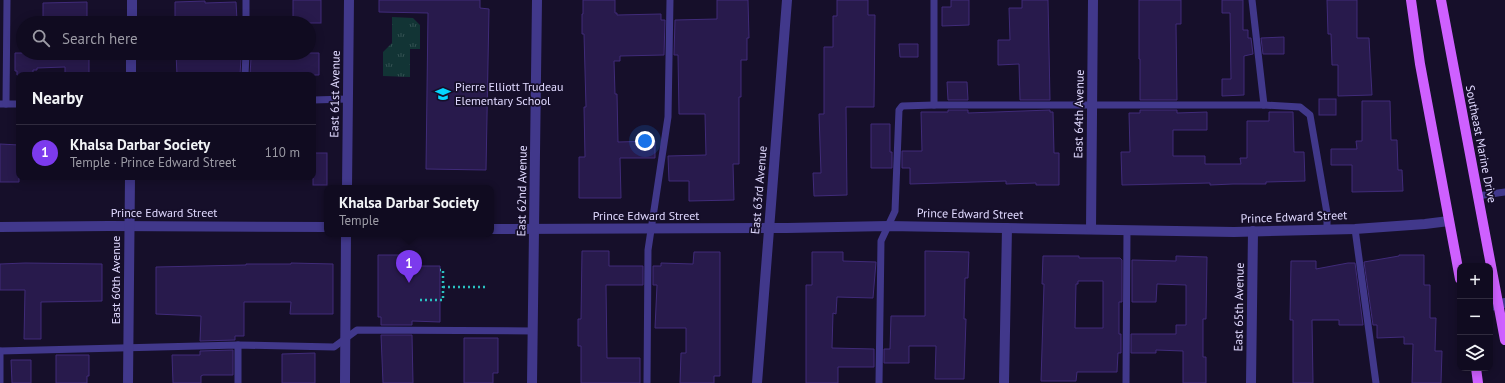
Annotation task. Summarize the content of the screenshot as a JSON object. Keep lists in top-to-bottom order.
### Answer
{
  "streets": {
    "main road": ["Southeast Marine Drive"],
    "street": [
      "East 61st Avenue",
      "East 64th Avenue",
      "East 63rd Avenue",
      "East 62nd Avenue",
      "Prince Edward Street",
      "East 60th Avenue",
      "East 65th Avenue"
    ]
  },
  "crossings": [
    ["East 64th Avenue", "Prince Edward Street"],
    ["East 63rd Avenue", "Prince Edward Street"],
    ["East 62nd Avenue", "Prince Edward Street"],
    ["Prince Edward Street", "East 60th Avenue"],
    ["Prince Edward Street", "East 65th Avenue"]
  ],
  "places": {
    "school or university": ["Pierre Elliott Trudeau Elementary School"]
  },
  "page": {
    "search": "Search here",
    "heading": "Nearby",
    "list": [
      {
        "mark": "1",
        "name": "Khalsa Darbar Society",
        "note": "Temple · Prince Edward Street",
        "value": "110 m"
      }
    ],
    "popup": ["Khalsa Darbar Society", "Temple"],
    "pins": "1",
    "map_buttons": ["+", "−"]
  }
}
